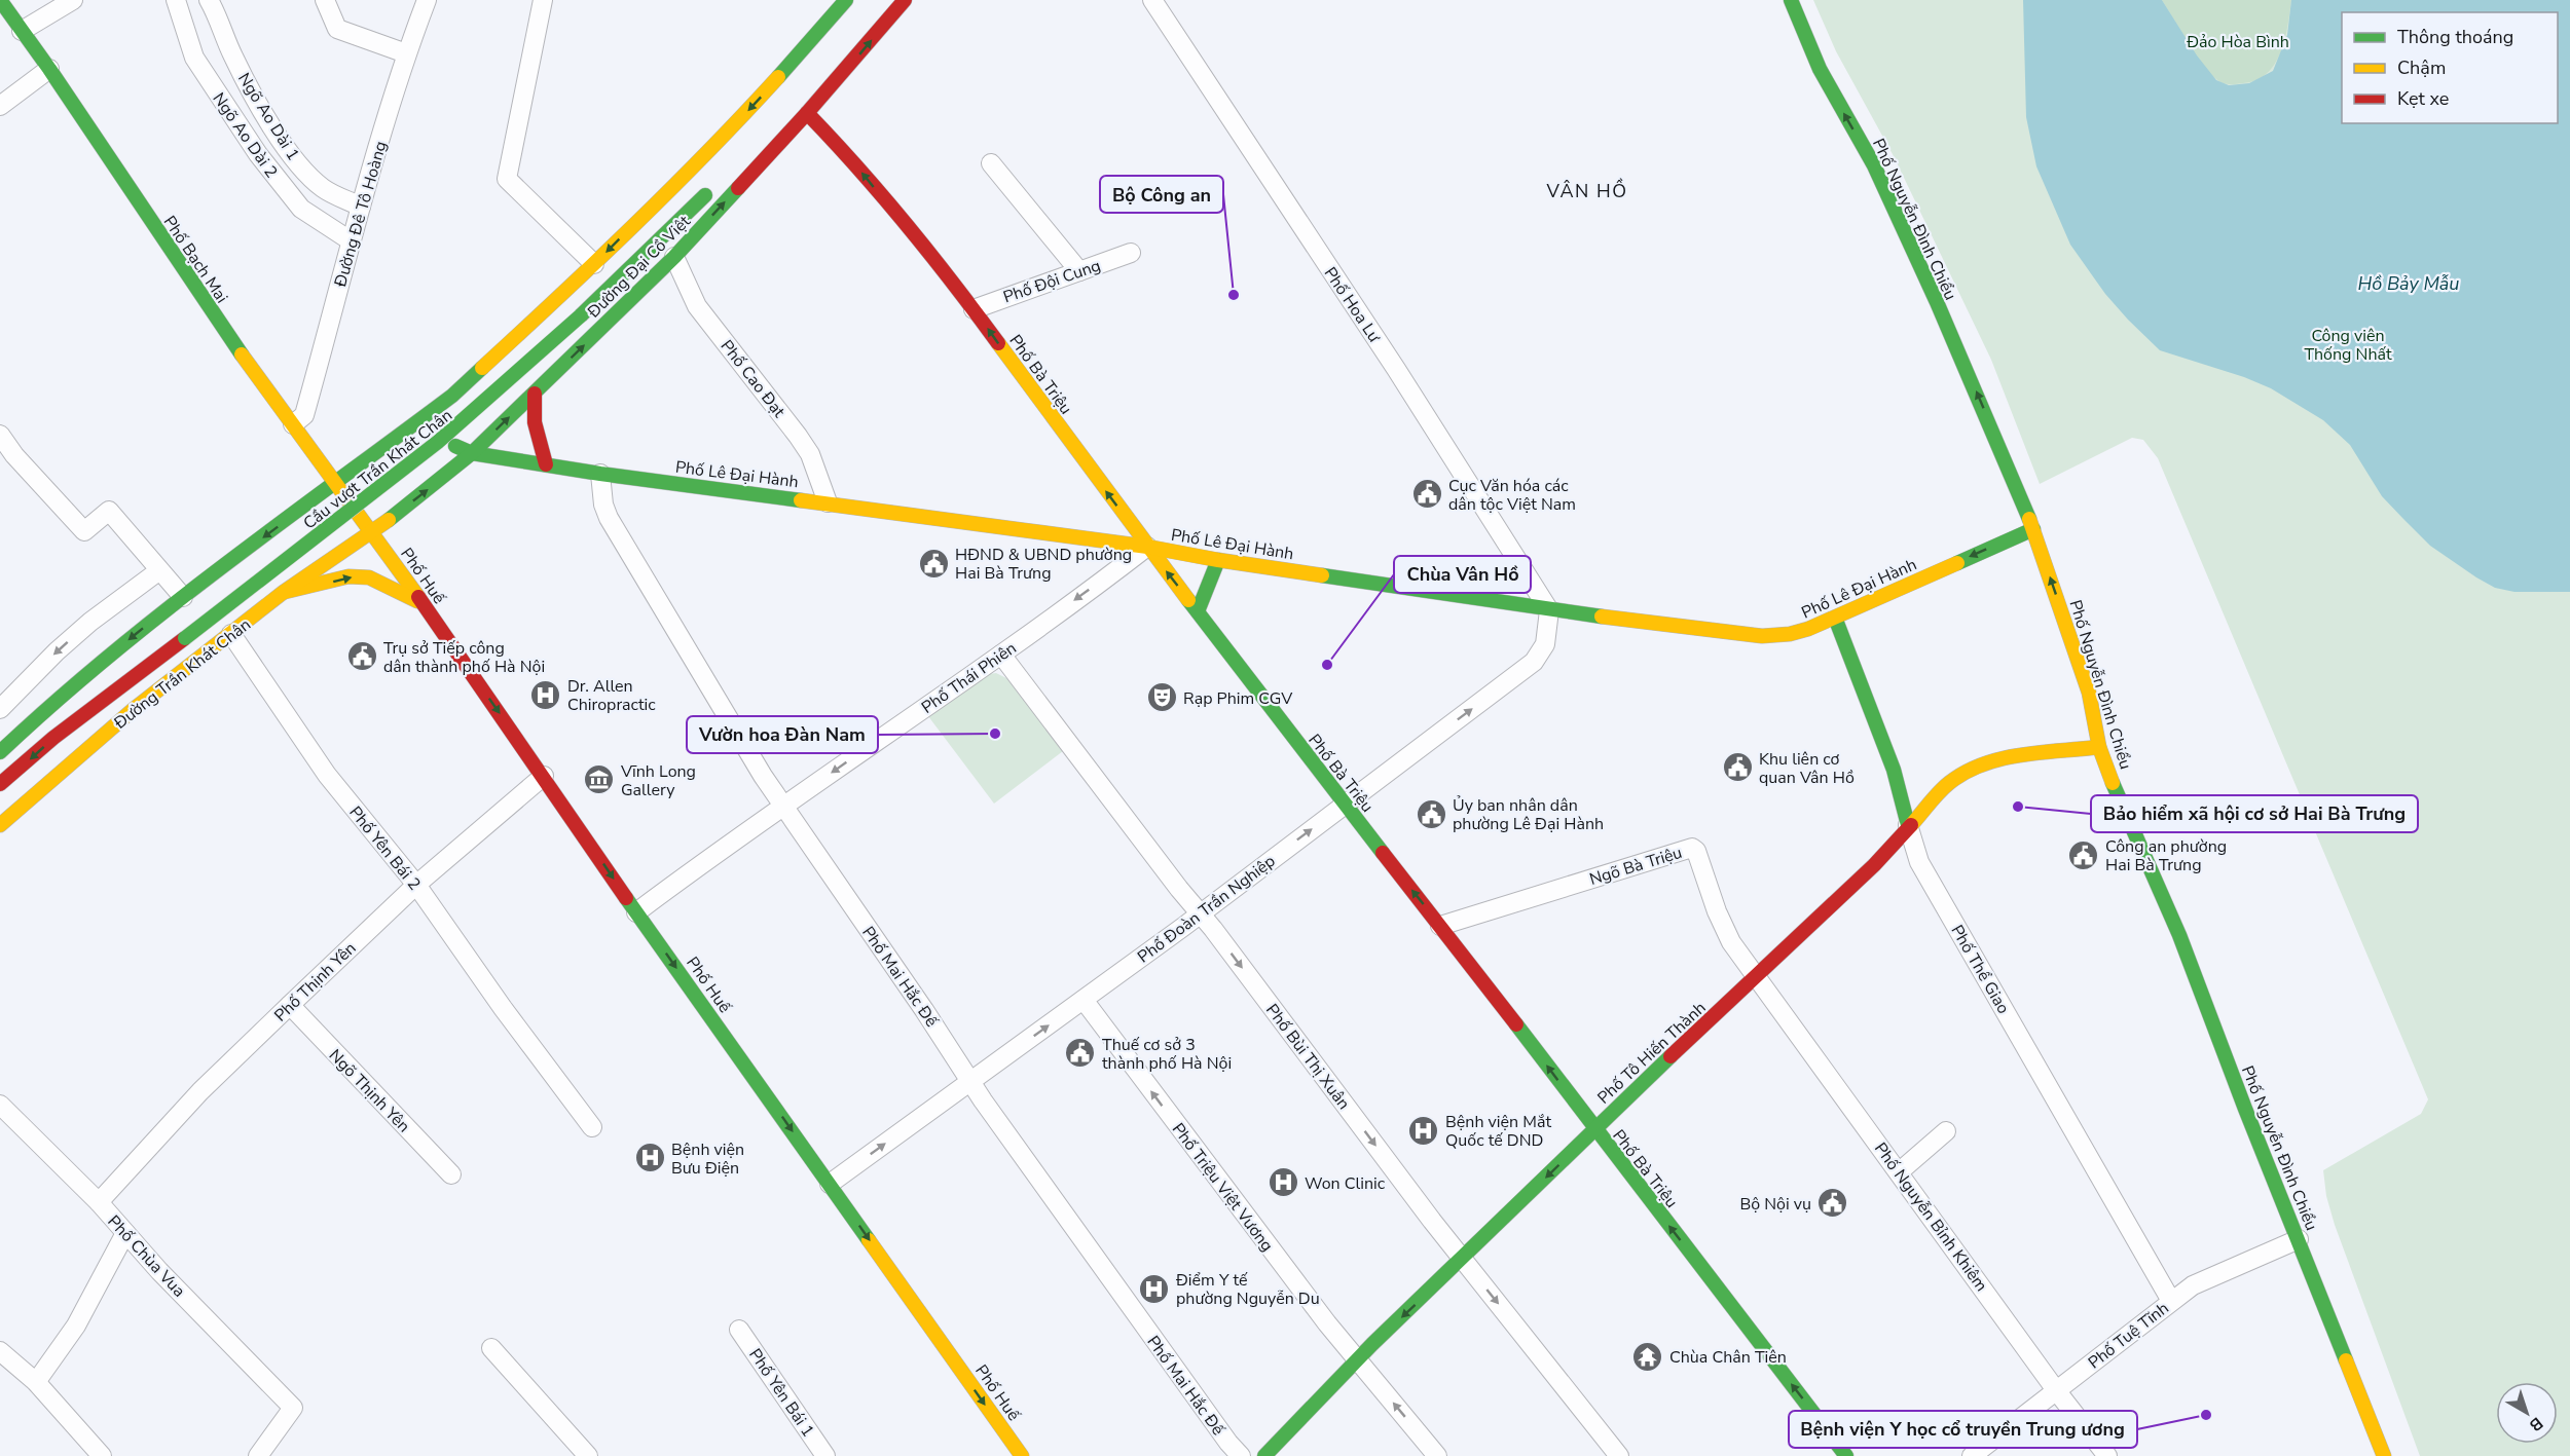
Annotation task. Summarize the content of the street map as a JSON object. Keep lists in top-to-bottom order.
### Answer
{
  "streets": {
    "main road": [
      "Phố Nguyễn Đình Chiểu",
      "Phố Bạch Mai",
      "Đường Đại Cồ Việt",
      "Phố Bà Triệu",
      "Cầu vượt Trần Khát Chân",
      "Phố Lê Đại Hành",
      "Phố Huế",
      "Đường Trần Khát Chân",
      "Phố Thể Giao",
      "Phố Tô Hiến Thành"
    ],
    "street": [
      "Ngõ Ao Dài 1",
      "Ngõ Ao Dài 2",
      "Đường Đê Tô Hoàng",
      "Phố Đội Cung",
      "Phố Hoa Lư",
      "Phố Cao Đạt",
      "Phố Thái Phiên",
      "Phố Yên Bái 2",
      "Ngõ Bà Triệu",
      "Phố Đoàn Trần Nghiệp",
      "Phố Mai Hắc Đế",
      "Phố Thịnh Yên",
      "Phố Bùi Thị Xuân",
      "Ngõ Thịnh Yên",
      "Phố Triệu Việt Vương",
      "Phố Nguyễn Bỉnh Khiêm",
      "Phố Chùa Vua",
      "Phố Tuệ Tĩnh",
      "Phố Yên Bái 1"
    ]
  },
  "crossings": [
    ["Ngõ Ao Dài 1", "Đường Đê Tô Hoàng"],
    ["Ngõ Ao Dài 2", "Đường Đê Tô Hoàng"],
    ["Đường Đê Tô Hoàng", "Phố Bạch Mai"],
    ["Phố Nguyễn Đình Chiểu", "Phố Lê Đại Hành"],
    ["Phố Nguyễn Đình Chiểu", "Phố Tô Hiến Thành"],
    ["Phố Nguyễn Đình Chiểu", "Phố Tuệ Tĩnh"],
    ["Phố Bạch Mai", "Đường Đại Cồ Việt"],
    ["Phố Bạch Mai", "Phố Huế"],
    ["Phố Bạch Mai", "Đường Trần Khát Chân"],
    ["Đường Đại Cồ Việt", "Phố Bà Triệu"],
    ["Đường Đại Cồ Việt", "Phố Cao Đạt"],
    ["Đường Đại Cồ Việt", "Cầu vượt Trần Khát Chân"],
    ["Đường Đại Cồ Việt", "Phố Lê Đại Hành"],
    ["Đường Đại Cồ Việt", "Phố Huế"],
    ["Đường Đại Cồ Việt", "Đường Trần Khát Chân"],
    ["Phố Đội Cung", "Phố Bà Triệu"],
    ["Phố Hoa Lư", "Phố Lê Đại Hành"],
    ["Phố Hoa Lư", "Phố Đoàn Trần Nghiệp"],
    ["Phố Bà Triệu", "Phố Lê Đại Hành"],
    ["Phố Bà Triệu", "Phố Thái Phiên"],
    ["Phố Bà Triệu", "Ngõ Bà Triệu"],
    ["Phố Bà Triệu", "Phố Đoàn Trần Nghiệp"],
    ["Phố Bà Triệu", "Phố Tô Hiến Thành"],
    ["Phố Cao Đạt", "Phố Lê Đại Hành"],
    ["Phố Lê Đại Hành", "Phố Thái Phiên"],
    ["Phố Lê Đại Hành", "Phố Đoàn Trần Nghiệp"],
    ["Phố Lê Đại Hành", "Phố Thể Giao"],
    ["Phố Lê Đại Hành", "Phố Mai Hắc Đế"],
    ["Phố Huế", "Đường Trần Khát Chân"],
    ["Phố Huế", "Phố Thái Phiên"],
    ["Phố Huế", "Phố Đoàn Trần Nghiệp"],
    ["Phố Huế", "Phố Thịnh Yên"],
    ["Đường Trần Khát Chân", "Phố Yên Bái 2"],
    ["Phố Thái Phiên", "Phố Mai Hắc Đế"],
    ["Phố Thái Phiên", "Phố Bùi Thị Xuân"],
    ["Phố Yên Bái 2", "Phố Thịnh Yên"],
    ["Ngõ Bà Triệu", "Phố Tô Hiến Thành"],
    ["Ngõ Bà Triệu", "Phố Nguyễn Bỉnh Khiêm"],
    ["Phố Đoàn Trần Nghiệp", "Phố Mai Hắc Đế"],
    ["Phố Đoàn Trần Nghiệp", "Phố Bùi Thị Xuân"],
    ["Phố Đoàn Trần Nghiệp", "Phố Triệu Việt Vương"],
    ["Phố Thể Giao", "Phố Tô Hiến Thành"],
    ["Phố Thể Giao", "Phố Tuệ Tĩnh"],
    ["Phố Thịnh Yên", "Ngõ Thịnh Yên"],
    ["Phố Thịnh Yên", "Phố Chùa Vua"],
    ["Phố Tô Hiến Thành", "Phố Bùi Thị Xuân"],
    ["Phố Tô Hiến Thành", "Phố Triệu Việt Vương"],
    ["Phố Tô Hiến Thành", "Phố Nguyễn Bỉnh Khiêm"],
    ["Phố Nguyễn Bỉnh Khiêm", "Phố Tuệ Tĩnh"]
  ],
  "one_way": [
    "Phố Nguyễn Đình Chiểu",
    "Phố Bà Triệu",
    "Phố Huế",
    "Phố Thái Phiên",
    "Phố Đoàn Trần Nghiệp",
    "Phố Bùi Thị Xuân",
    "Phố Triệu Việt Vương"
  ],
  "districts": ["VÂN HỒ"],
  "water": ["Hồ Bảy Mẫu"],
  "parks": ["Đảo Hòa Bình", "Công viên Thống Nhất"],
  "places": {
    "other": [
      "Bộ Công an",
      "Chùa Vân Hồ",
      "Vườn hoa Đàn Nam",
      "Bảo hiểm xã hội cơ sở Hai Bà Trưng",
      "Bệnh viện Y học cổ truyền Trung ương"
    ],
    "public building": [
      "Cục Văn hóa các dân tộc Việt Nam",
      "HĐND & UBND phường Hai Bà Trưng",
      "Trụ sở Tiếp công dân thành phố Hà Nội",
      "Khu liên cơ quan Vân Hồ",
      "Ủy ban nhân dân phường Lê Đại Hành",
      "Công an phường Hai Bà Trưng",
      "Thuế cơ sở 3 thành phố Hà Nội",
      "Bộ Nội vụ"
    ],
    "hospital": [
      "Dr. Allen Chiropractic",
      "Bệnh viện Mắt Quốc tế DND",
      "Bệnh viện Bưu Điện",
      "Won Clinic",
      "Điểm Y tế phường Nguyễn Du"
    ],
    "theatre": ["Rạp Phim CGV"],
    "museum": ["Vĩnh Long Gallery"],
    "temple": ["Chùa Chân Tiên"]
  },
  "legend": ["Thông thoáng", "Chậm", "Kẹt xe"],
  "north": "bottom right"
}
